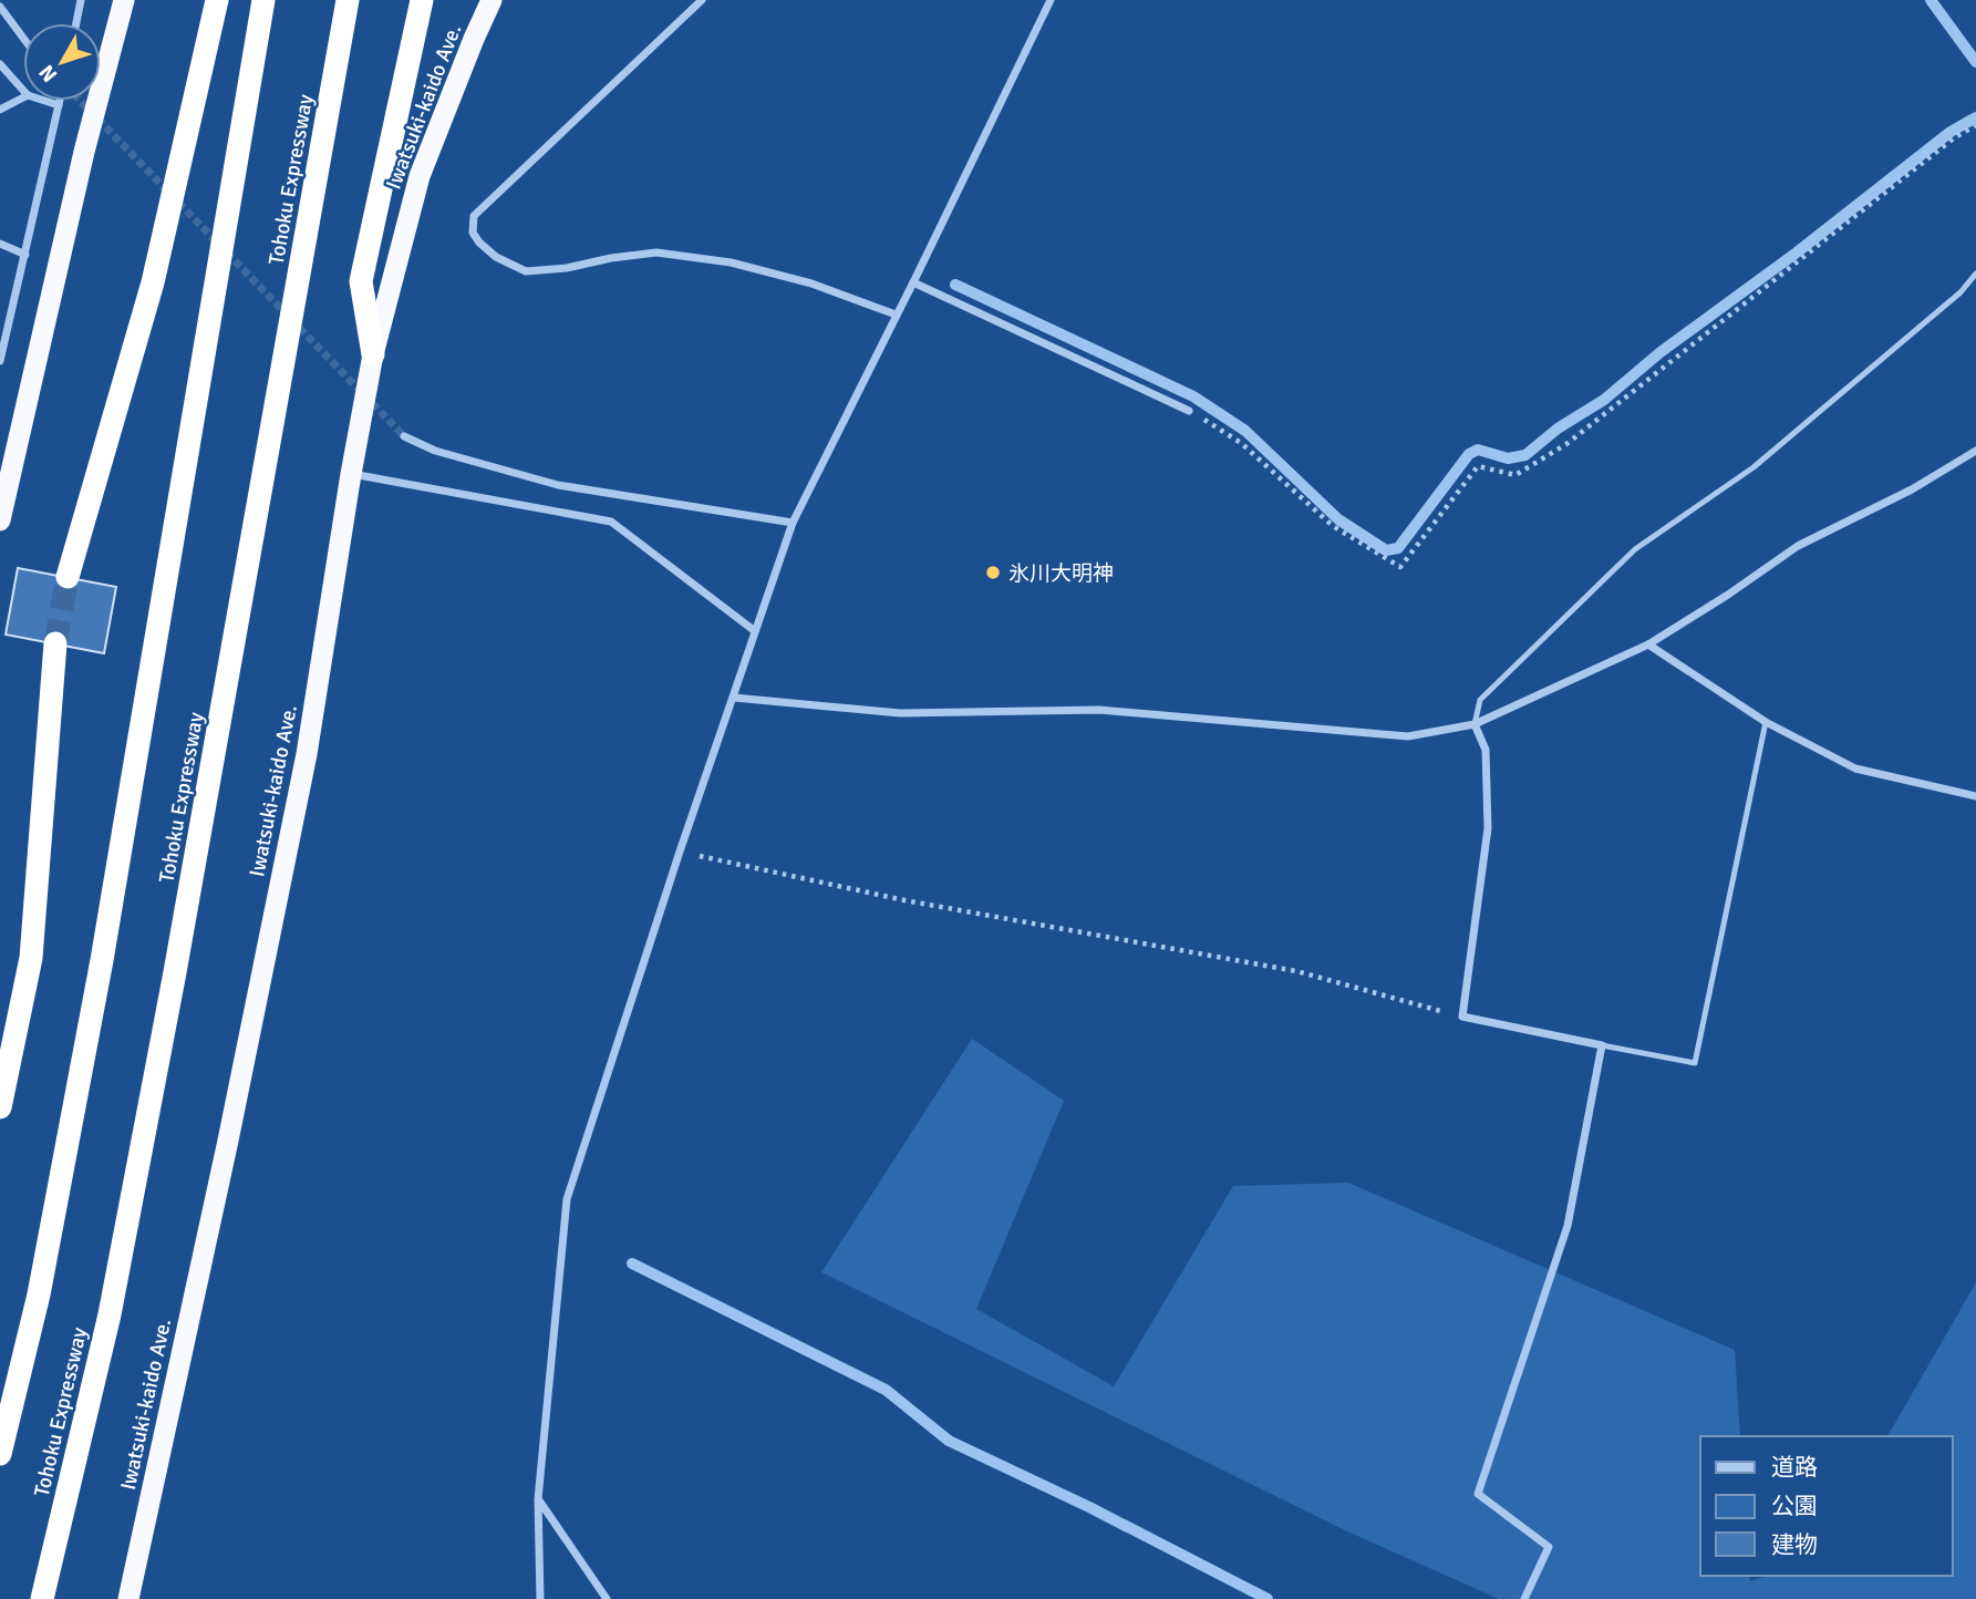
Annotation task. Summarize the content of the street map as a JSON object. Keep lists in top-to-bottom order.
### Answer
{
  "streets": {
    "highway": ["Iwatsuki-kaido Ave.", "Tohoku Expressway"]
  },
  "places": ["氷川大明神"],
  "legend": ["道路", "公園", "建物"],
  "north": "bottom left"
}
